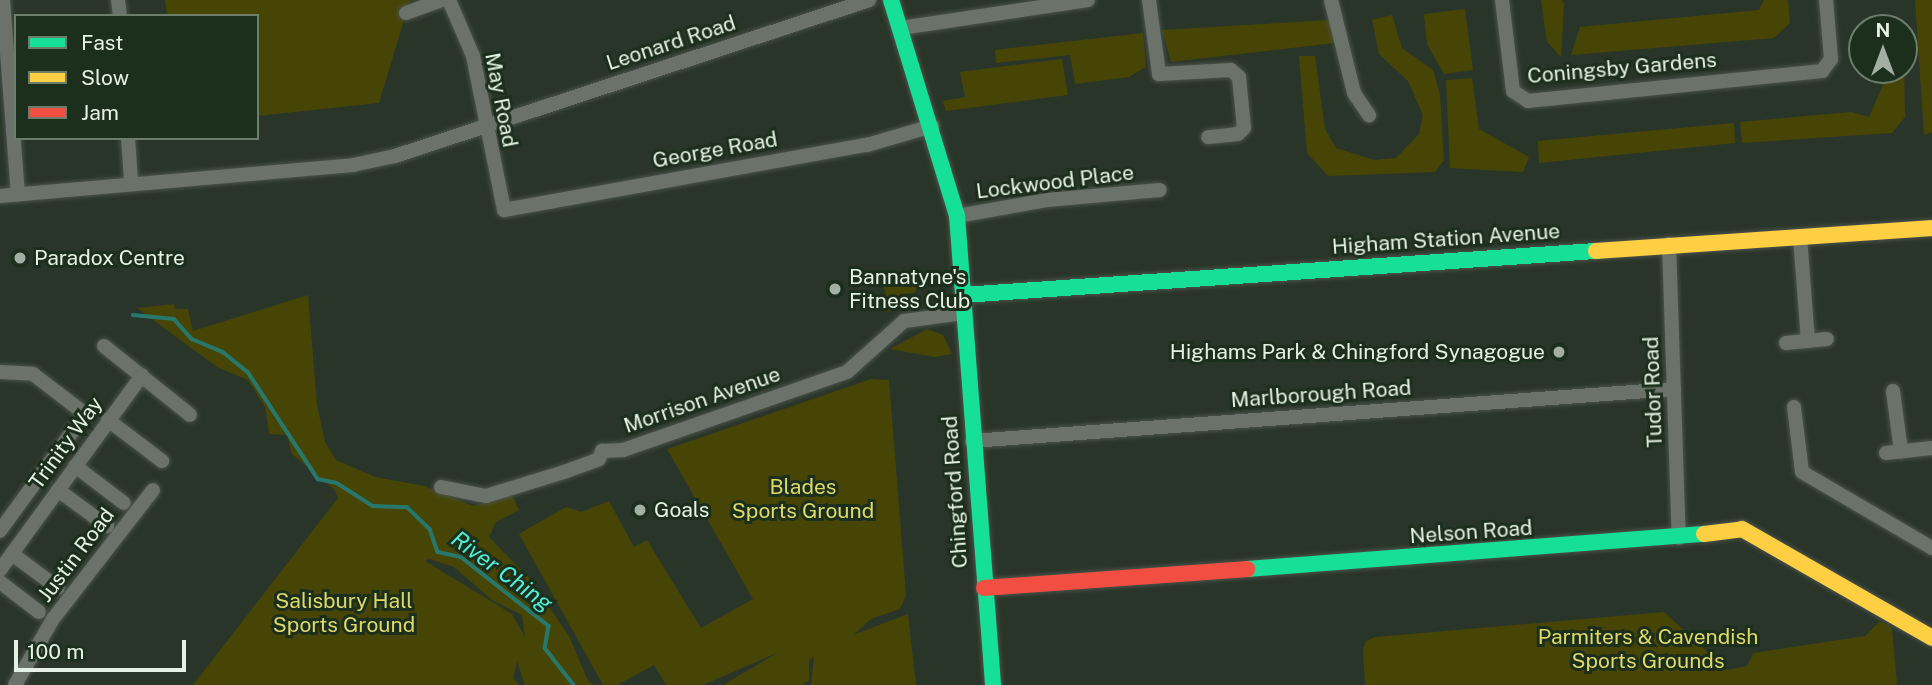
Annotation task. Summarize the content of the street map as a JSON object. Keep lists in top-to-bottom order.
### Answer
{
  "streets": {
    "street": [
      "Leonard Road",
      "Coningsby Gardens",
      "May Road",
      "George Road",
      "Lockwood Place",
      "Higham Station Avenue",
      "Tudor Road",
      "Marlborough Road",
      "Morrison Avenue",
      "Trinity Way",
      "Chingford Road",
      "Nelson Road",
      "Justin Road"
    ]
  },
  "crossings": [
    ["Leonard Road", "May Road"],
    ["May Road", "George Road"],
    ["George Road", "Chingford Road"],
    ["Lockwood Place", "Chingford Road"],
    ["Higham Station Avenue", "Tudor Road"],
    ["Higham Station Avenue", "Chingford Road"],
    ["Tudor Road", "Marlborough Road"],
    ["Tudor Road", "Nelson Road"],
    ["Marlborough Road", "Chingford Road"],
    ["Morrison Avenue", "Chingford Road"],
    ["Chingford Road", "Nelson Road"]
  ],
  "water": ["River Ching"],
  "parks": ["Blades Sports Ground", "Salisbury Hall Sports Ground", "Parmiters & Cavendish Sports Grounds"],
  "places": [
    "Paradox Centre",
    "Bannatyne's Fitness Club",
    "Highams Park & Chingford Synagogue",
    "Goals"
  ],
  "legend": ["Fast", "Slow", "Jam"],
  "scale_bar": "100 m",
  "north": "top"
}
